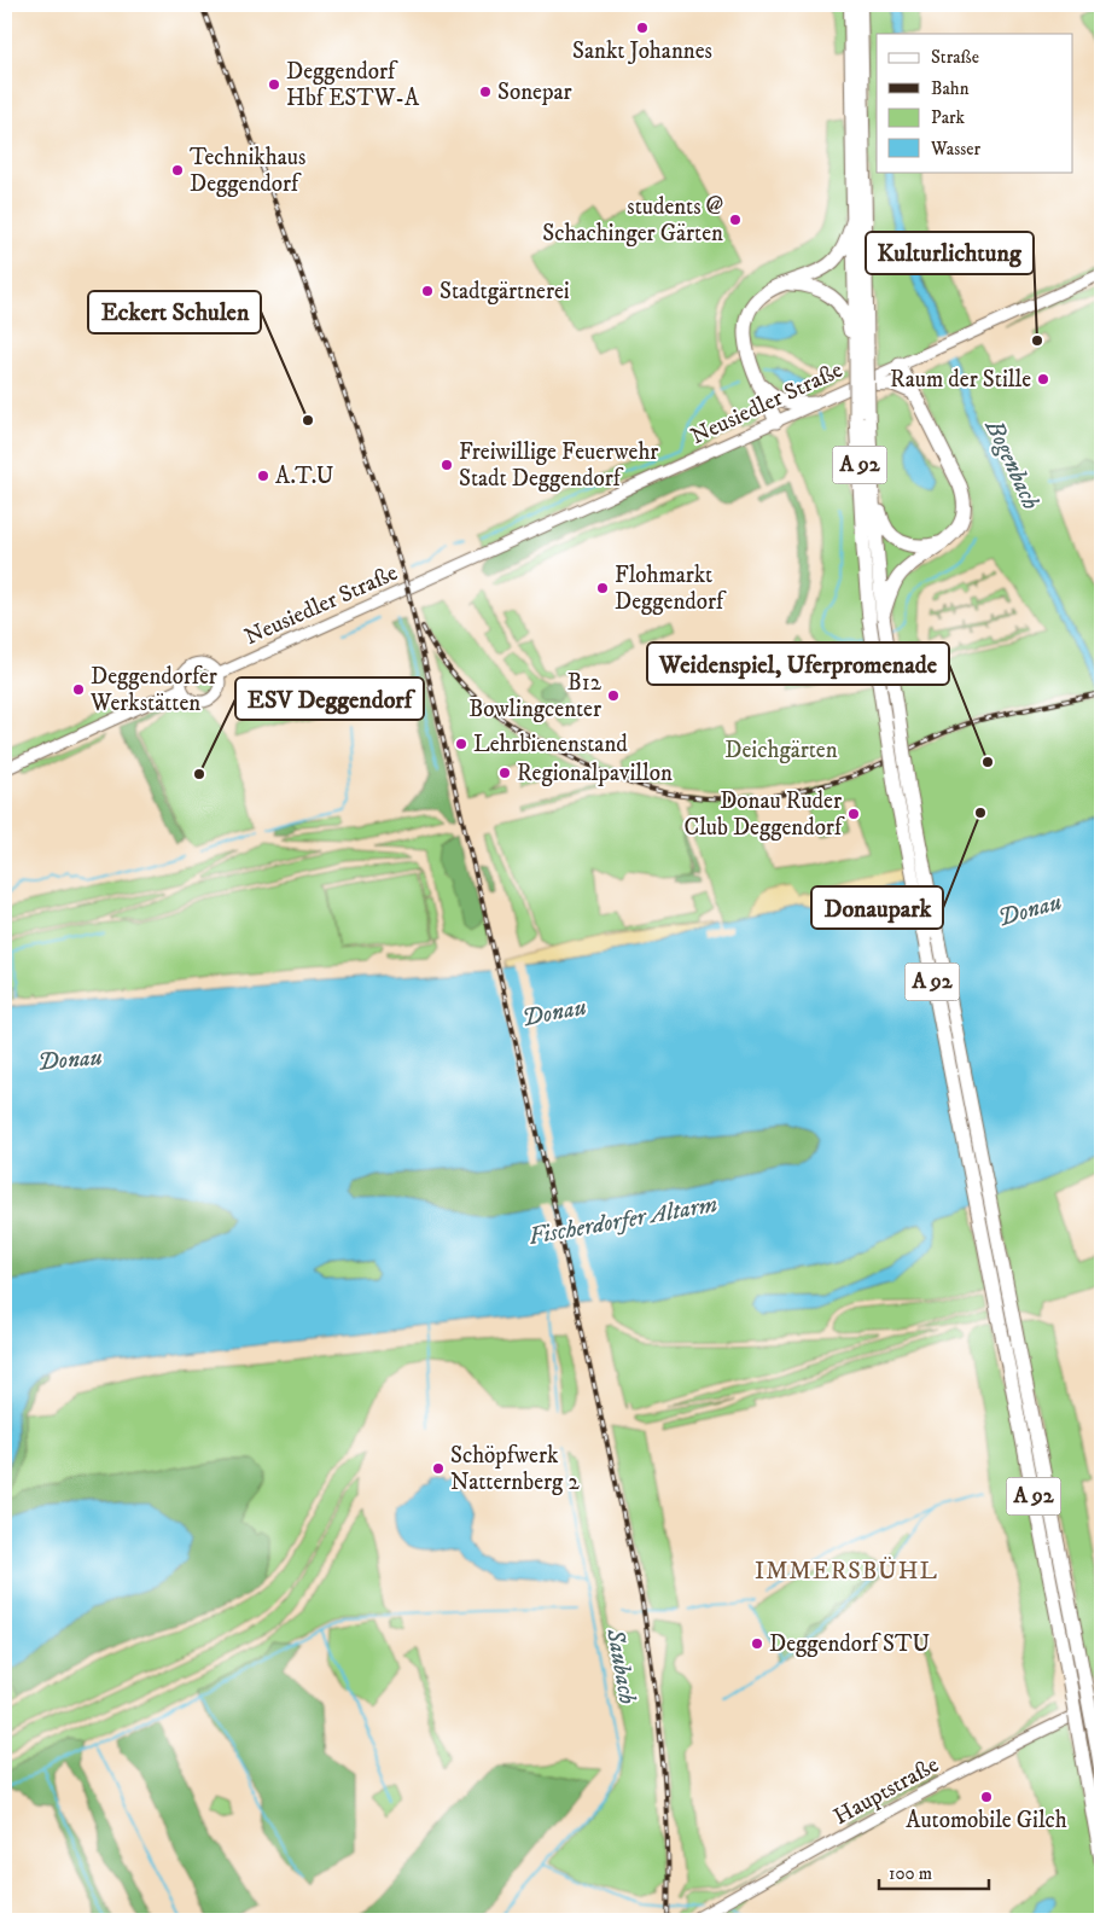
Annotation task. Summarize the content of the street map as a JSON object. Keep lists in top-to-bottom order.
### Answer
{
  "streets": {
    "highway": ["A 92"],
    "main road": ["Neusiedler Straße", "Hauptstraße"]
  },
  "districts": ["IMMERSBÜHL"],
  "water": [
    "Bogenbach",
    "Donau",
    "Fischerdorfer Altarm",
    "Saubach"
  ],
  "parks": ["Deichgärten"],
  "places": [
    "Sankt Johannes",
    "Deggendorf Hbf ESTW-A",
    "Sonepar",
    "Technikhaus Deggendorf",
    "students @ Schachinger Gärten",
    "Stadtgärtnerei",
    "Kulturlichtung",
    "Raum der Stille",
    "Eckert Schulen",
    "Freiwillige Feuerwehr Stadt Deggendorf",
    "A.T.U",
    "Flohmarkt Deggendorf",
    "Deggendorfer Werkstätten",
    "B12 Bowlingcenter",
    "Lehrbienenstand",
    "Weidenspiel, Uferpromenade",
    "Regionalpavillon",
    "ESV Deggendorf",
    "Donaupark",
    "Donau Ruder Club Deggendorf",
    "Schöpfwerk Natternberg 2",
    "Deggendorf STU",
    "Automobile Gilch"
  ],
  "legend": [
    "Straße",
    "Bahn",
    "Park",
    "Wasser"
  ],
  "scale_bar": "100 m"
}
